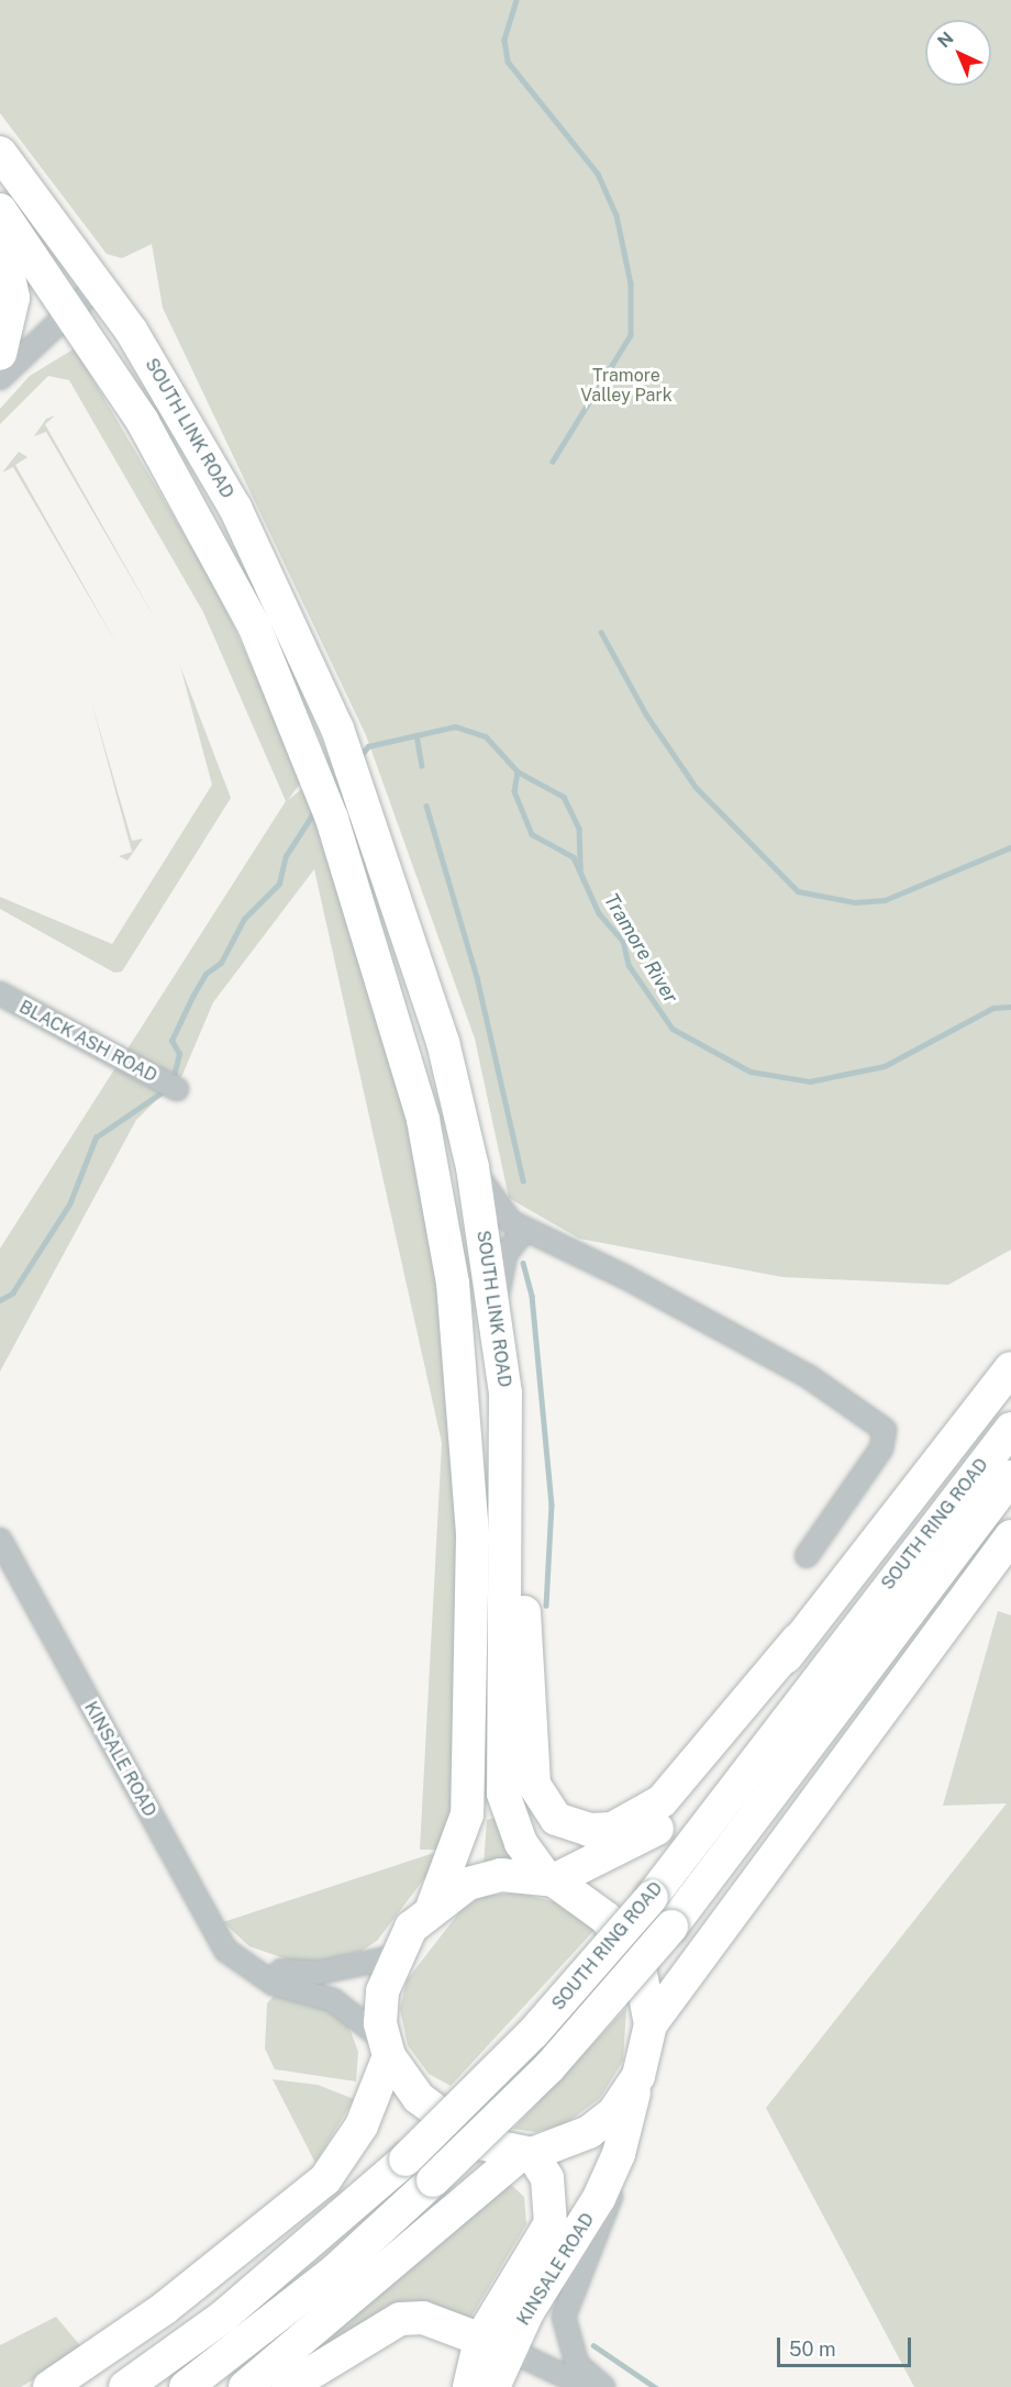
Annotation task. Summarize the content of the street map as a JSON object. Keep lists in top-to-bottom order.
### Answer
{
  "streets": {
    "highway": ["SOUTH LINK ROAD", "SOUTH RING ROAD", "KINSALE ROAD"],
    "street": ["BLACK ASH ROAD"]
  },
  "water": ["Tramore River"],
  "parks": ["Tramore Valley Park"],
  "scale_bar": "50 m",
  "north": "top left"
}
